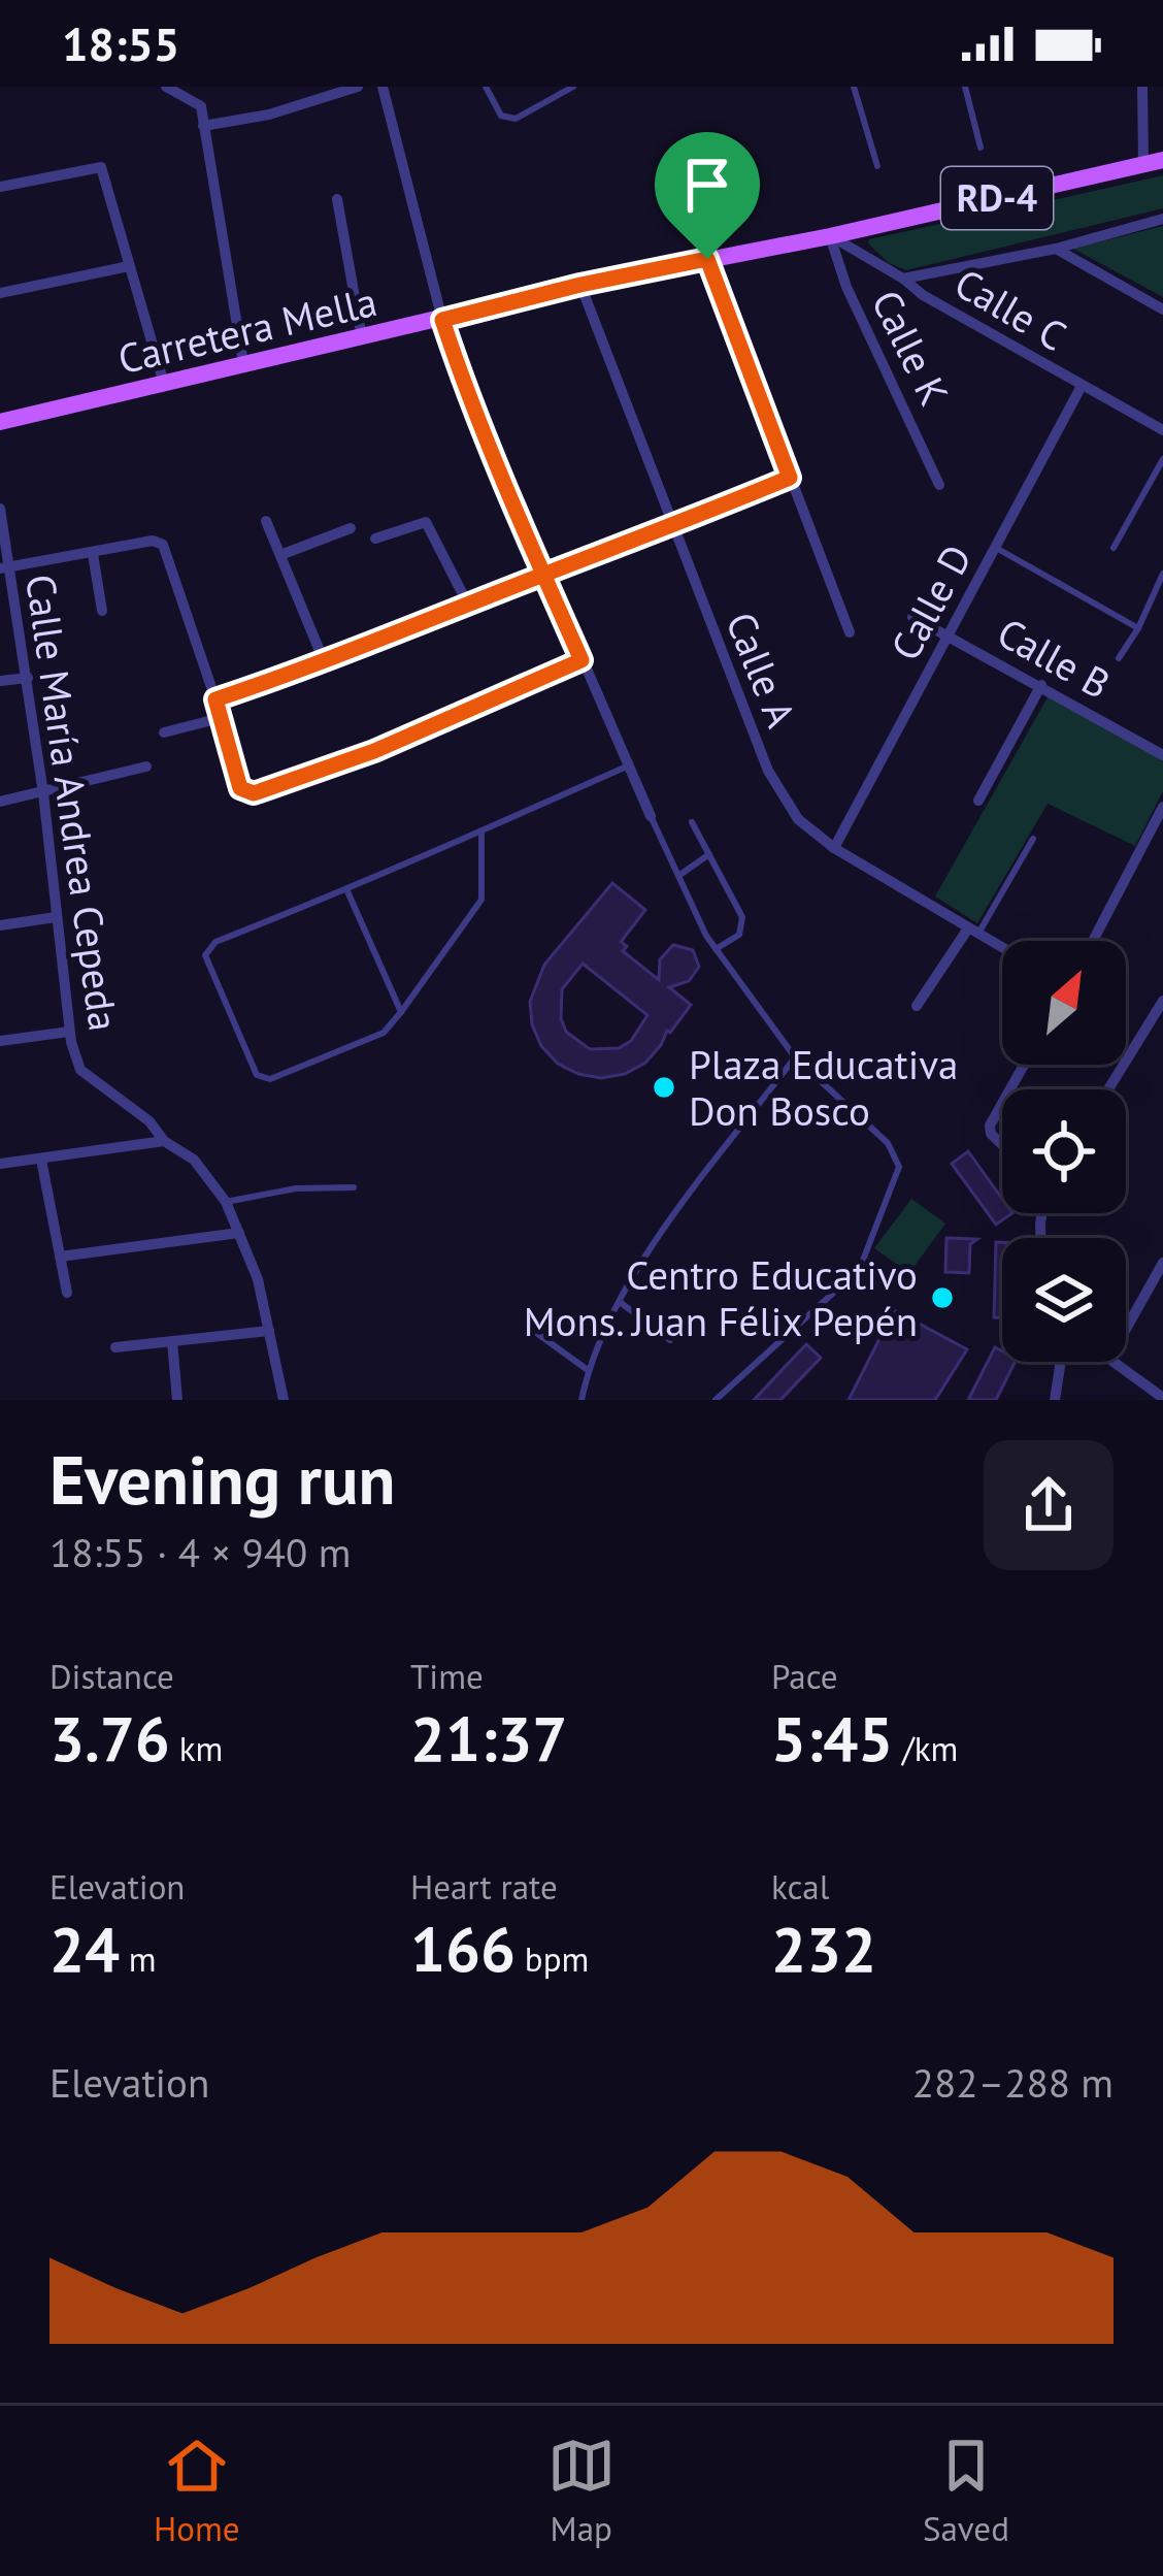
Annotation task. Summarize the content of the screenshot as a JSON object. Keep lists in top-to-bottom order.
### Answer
{
  "streets": {
    "main road": ["RD-4", "Carretera Mella"],
    "street": [
      "Calle C",
      "Calle K",
      "Calle D",
      "Calle B",
      "Calle A",
      "Calle María Andrea Cepeda"
    ]
  },
  "crossings": [
    ["Calle C", "Carretera Mella"],
    ["Calle C", "Calle K"],
    ["Calle C", "Calle D"],
    ["Carretera Mella", "Calle K"],
    ["Carretera Mella", "Calle A"],
    ["Calle D", "Calle B"],
    ["Calle D", "Calle A"]
  ],
  "places": ["Plaza Educativa Don Bosco", "Centro Educativo Mons. Juan Félix Pepén"],
  "north": "top right",
  "page": {
    "status": "18:55",
    "heading": ["Evening run", "18:55 · 4 × 940 m"],
    "stats": [
      ["Distance", "3.76 km"],
      ["Time", "21:37"],
      ["Pace", "5:45 /km"],
      ["Elevation", "24 m"],
      ["Heart rate", "166 bpm"],
      ["kcal", "232"]
    ],
    "chart": ["Elevation", "282–288 m"],
    "tabs": ["Home", "Map", "Saved"]
  }
}
